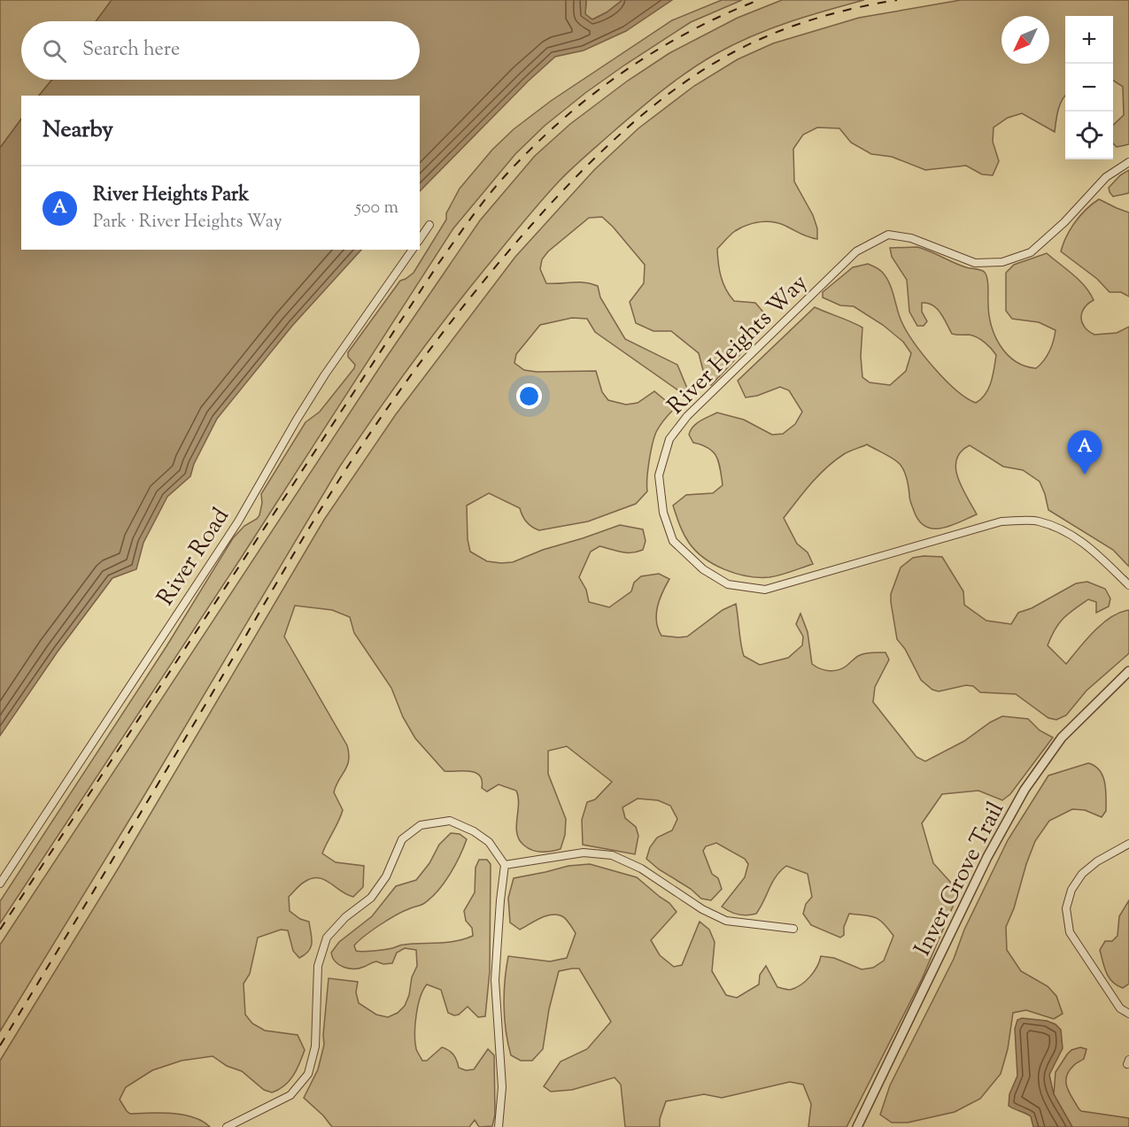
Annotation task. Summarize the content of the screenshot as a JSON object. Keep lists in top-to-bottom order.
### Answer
{
  "streets": {
    "street": ["River Heights Way", "River Road", "Inver Grove Trail"]
  },
  "north": "bottom left",
  "page": {
    "map_buttons": ["+", "−"],
    "search": "Search here",
    "heading": "Nearby",
    "list": [
      {
        "mark": "A",
        "name": "River Heights Park",
        "note": "Park · River Heights Way",
        "value": "500 m"
      }
    ],
    "pins": "A"
  }
}
